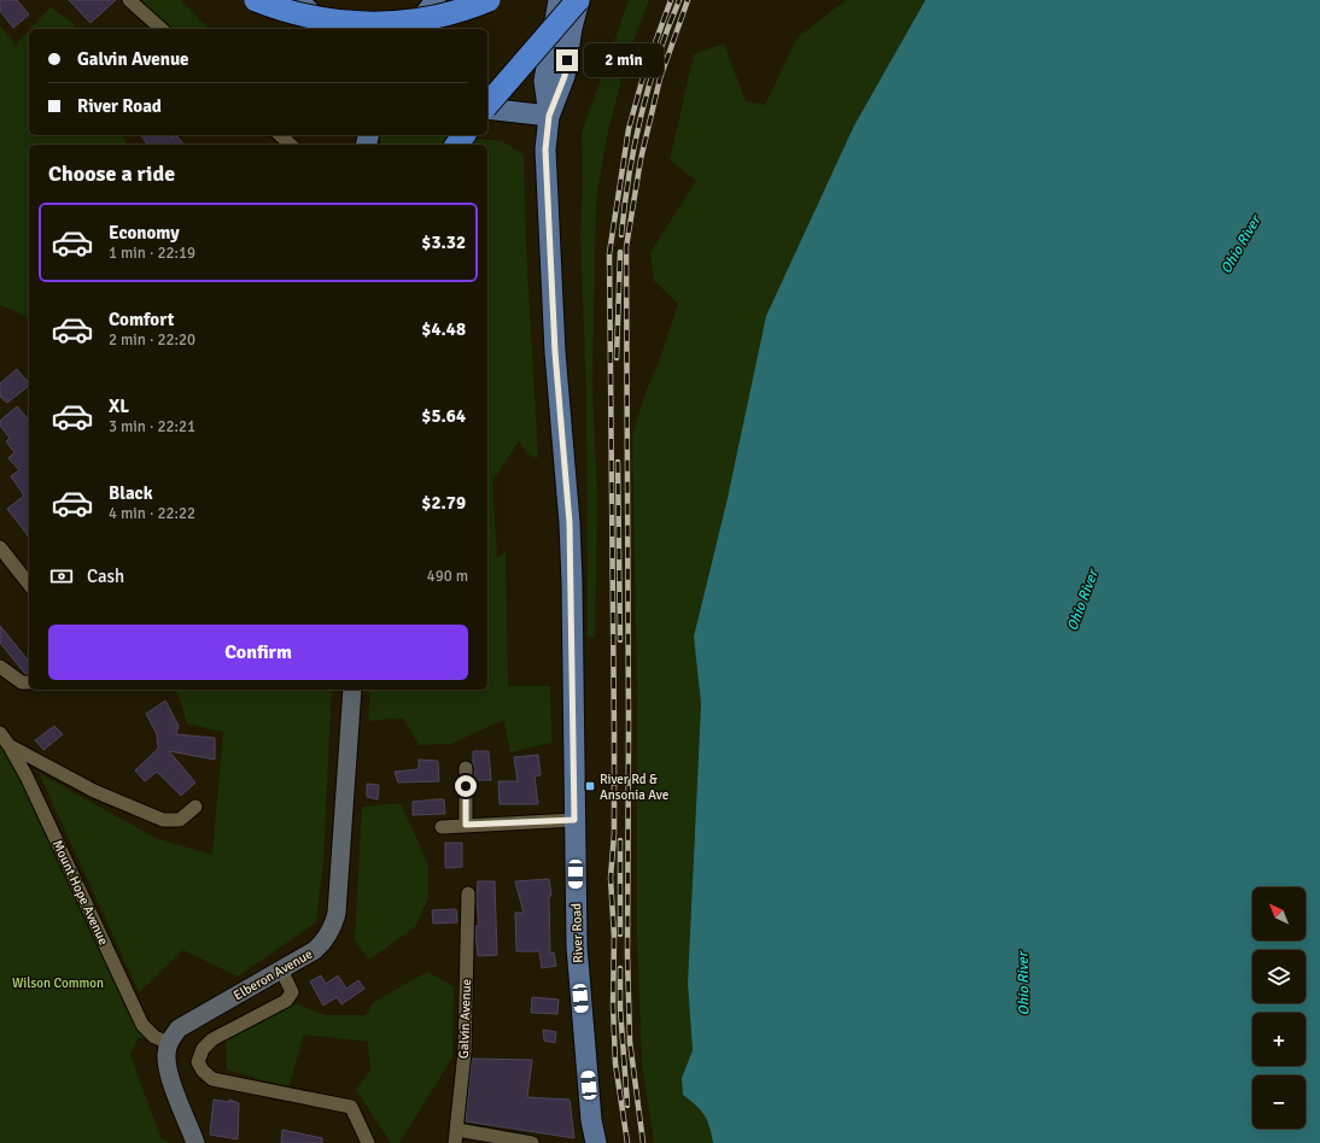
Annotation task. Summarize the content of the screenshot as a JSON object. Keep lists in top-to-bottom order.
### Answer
{
  "streets": {
    "main road": ["River Road"],
    "street": ["Mount Hope Avenue", "Elberon Avenue", "Galvin Avenue"]
  },
  "crossings": [
    ["Mount Hope Avenue", "Elberon Avenue"]
  ],
  "water": ["Ohio River"],
  "parks": ["Wilson Common"],
  "places": {
    "transit": ["River Rd & Ansonia Ave"]
  },
  "north": "top left",
  "page": {
    "banner": ["Galvin Avenue", "River Road"],
    "bubble": "2 min",
    "heading": "Choose a ride",
    "list": [
      {
        "name": "Economy",
        "note": "1 min · 22:19",
        "value": "$3.32"
      },
      {
        "name": "Comfort",
        "note": "2 min · 22:20",
        "value": "$4.48"
      },
      {
        "name": "XL",
        "note": "3 min · 22:21",
        "value": "$5.64"
      },
      {
        "name": "Black",
        "note": "4 min · 22:22",
        "value": "$2.79"
      }
    ],
    "pay": ["Cash", "490 m"],
    "buttons": "Confirm",
    "map_buttons": ["+", "−"]
  }
}
